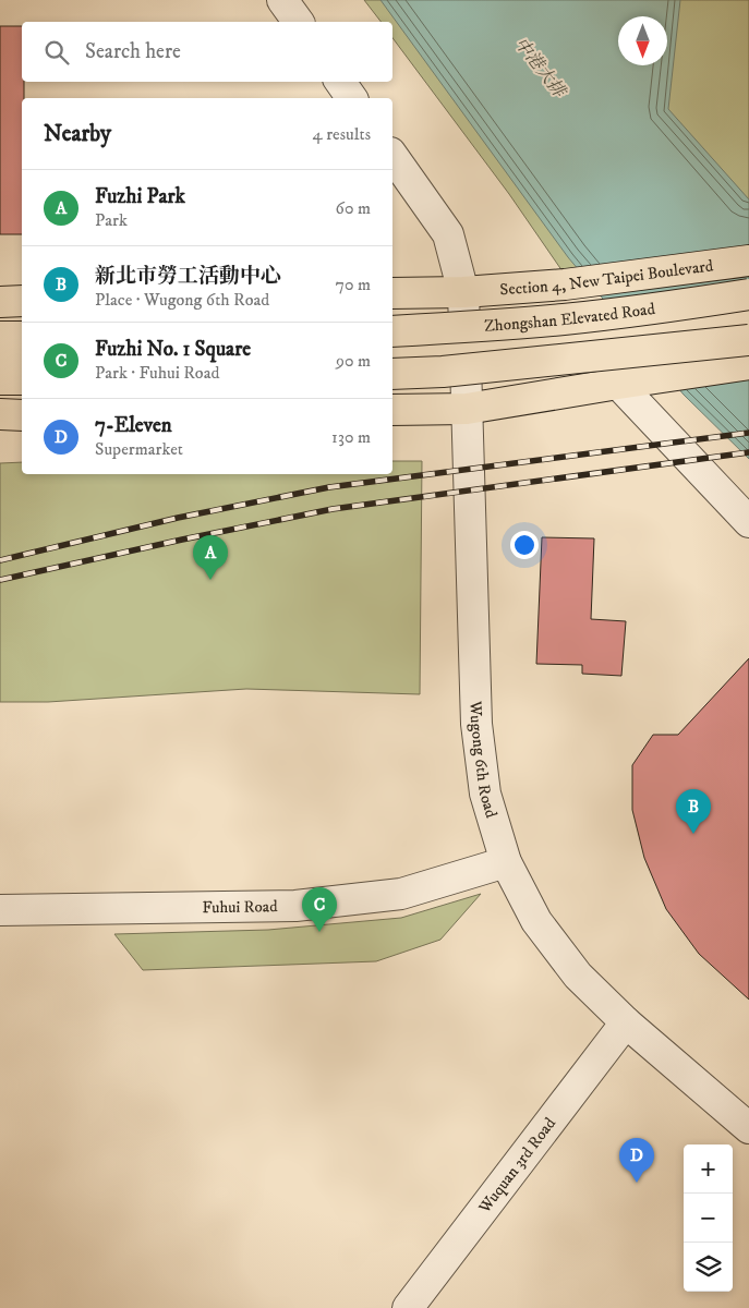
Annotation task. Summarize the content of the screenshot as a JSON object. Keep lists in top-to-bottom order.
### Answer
{
  "streets": {
    "main road": ["Section 4, New Taipei Boulevard", "Zhongshan Elevated Road"],
    "street": ["Wugong 6th Road", "Fuhui Road", "Wuquan 3rd Road"]
  },
  "crossings": [
    ["Section 4, New Taipei Boulevard", "Wugong 6th Road"],
    ["Wugong 6th Road", "Fuhui Road"],
    ["Wugong 6th Road", "Wuquan 3rd Road"]
  ],
  "water": ["中港大排"],
  "north": "bottom",
  "page": {
    "search": "Search here",
    "heading": ["Nearby", "4 results"],
    "list": [
      {
        "mark": "A",
        "name": "Fuzhi Park",
        "note": "Park",
        "value": "60 m"
      },
      {
        "mark": "B",
        "name": "新北市勞工活動中心",
        "note": "Place · Wugong 6th Road",
        "value": "70 m"
      },
      {
        "mark": "C",
        "name": "Fuzhi No. 1 Square",
        "note": "Park · Fuhui Road",
        "value": "90 m"
      },
      {
        "mark": "D",
        "name": "7-Eleven",
        "note": "Supermarket",
        "value": "130 m"
      }
    ],
    "pins": [
      "A",
      "B",
      "C",
      "D"
    ],
    "map_buttons": ["+", "−"]
  }
}
